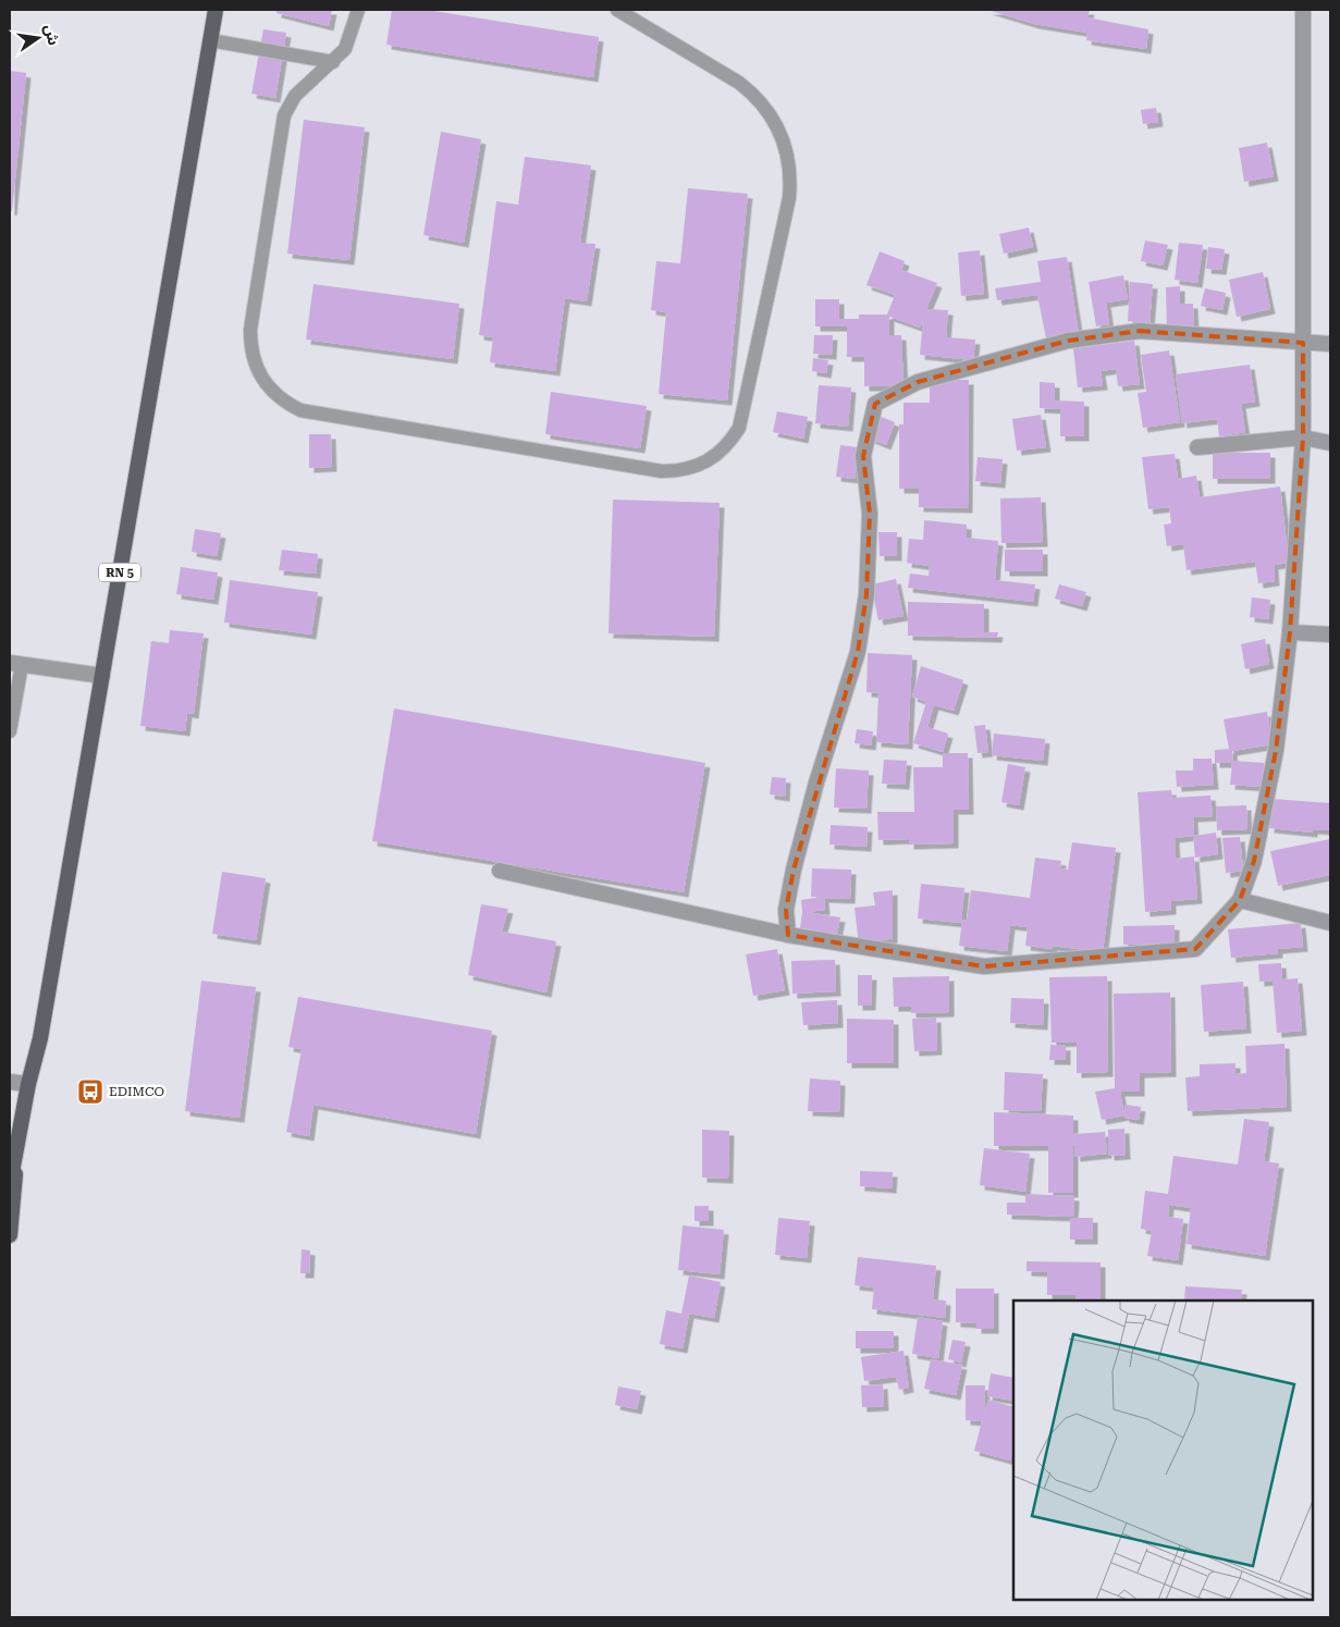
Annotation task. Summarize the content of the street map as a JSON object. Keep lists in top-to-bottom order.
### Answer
{
  "streets": {
    "main road": ["RN 5"]
  },
  "places": {
    "bus stop": ["EDIMCO"]
  },
  "north": "right"
}
